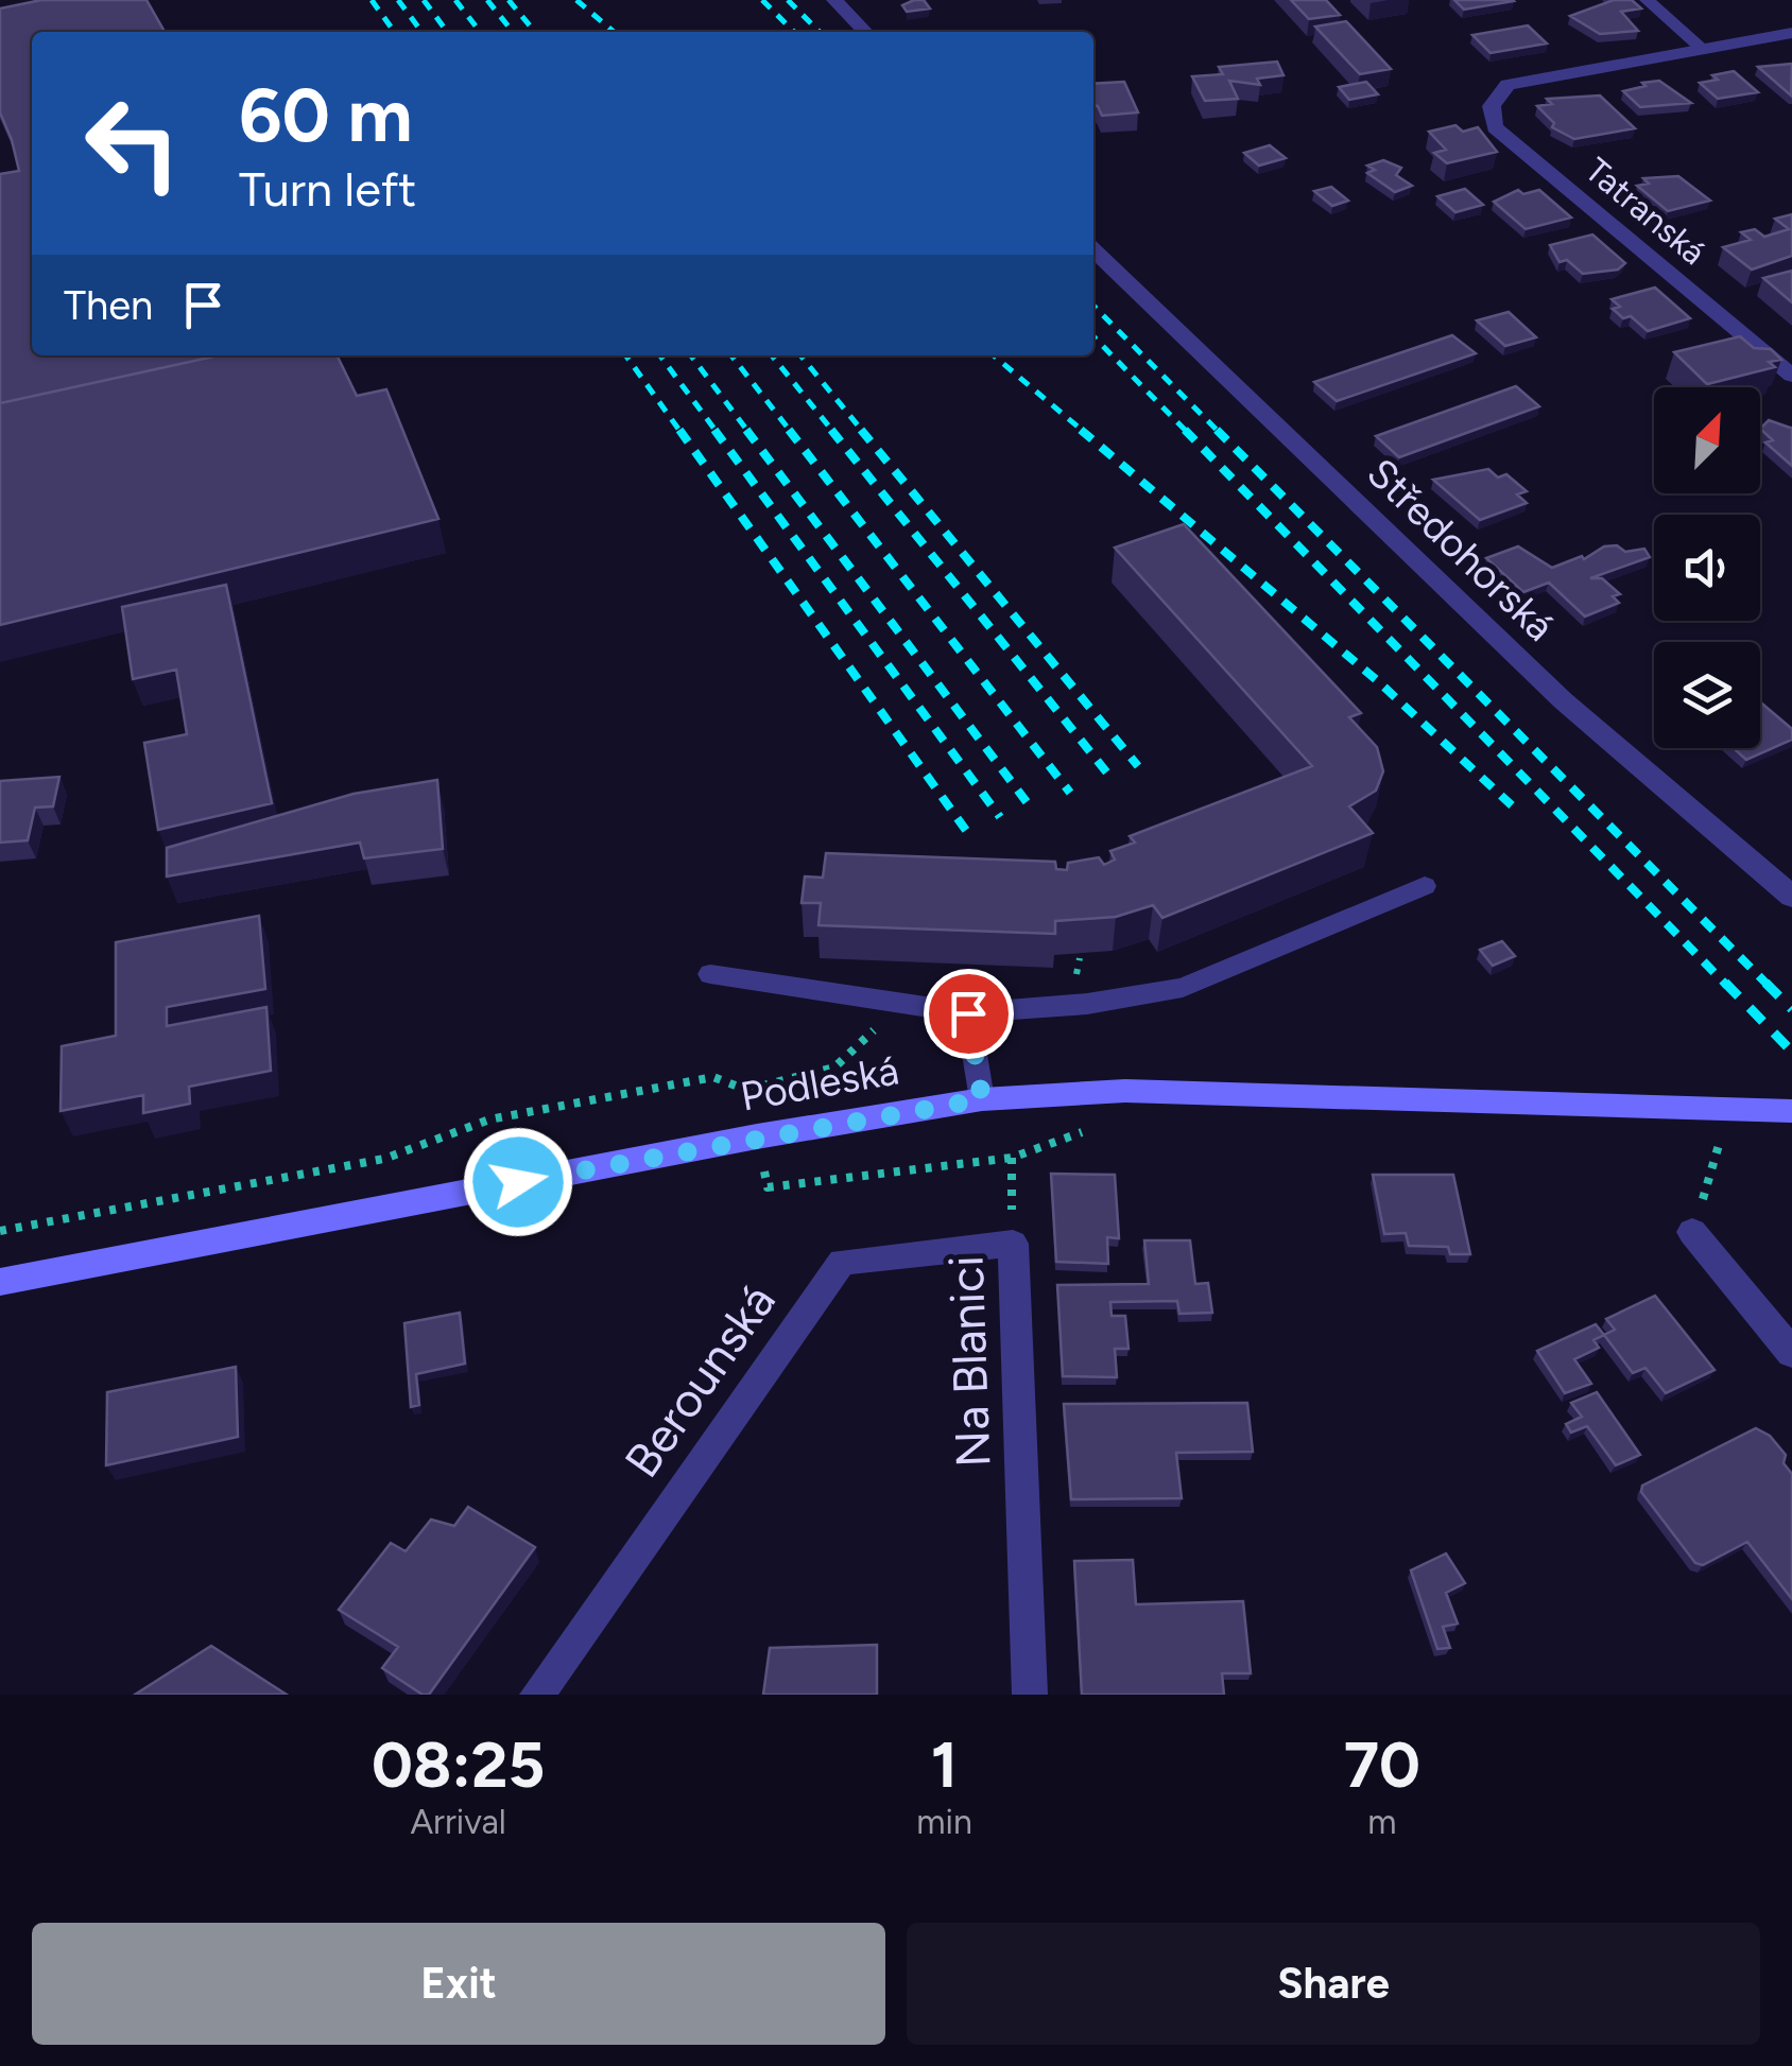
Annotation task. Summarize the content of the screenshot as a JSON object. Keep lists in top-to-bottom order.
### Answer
{
  "streets": {
    "main road": ["Podleská"],
    "street": [
      "Tatranská",
      "Středohorská",
      "Na Blanici",
      "Berounská"
    ]
  },
  "crossings": [
    ["Na Blanici", "Berounská"]
  ],
  "north": "top right",
  "page": {
    "turn": ["60 m", "Turn left"],
    "then": "Then",
    "eta": [
      "08:25",
      "Arrival",
      "1",
      "min",
      "70",
      "m"
    ],
    "buttons": ["Exit", "Share"]
  }
}
